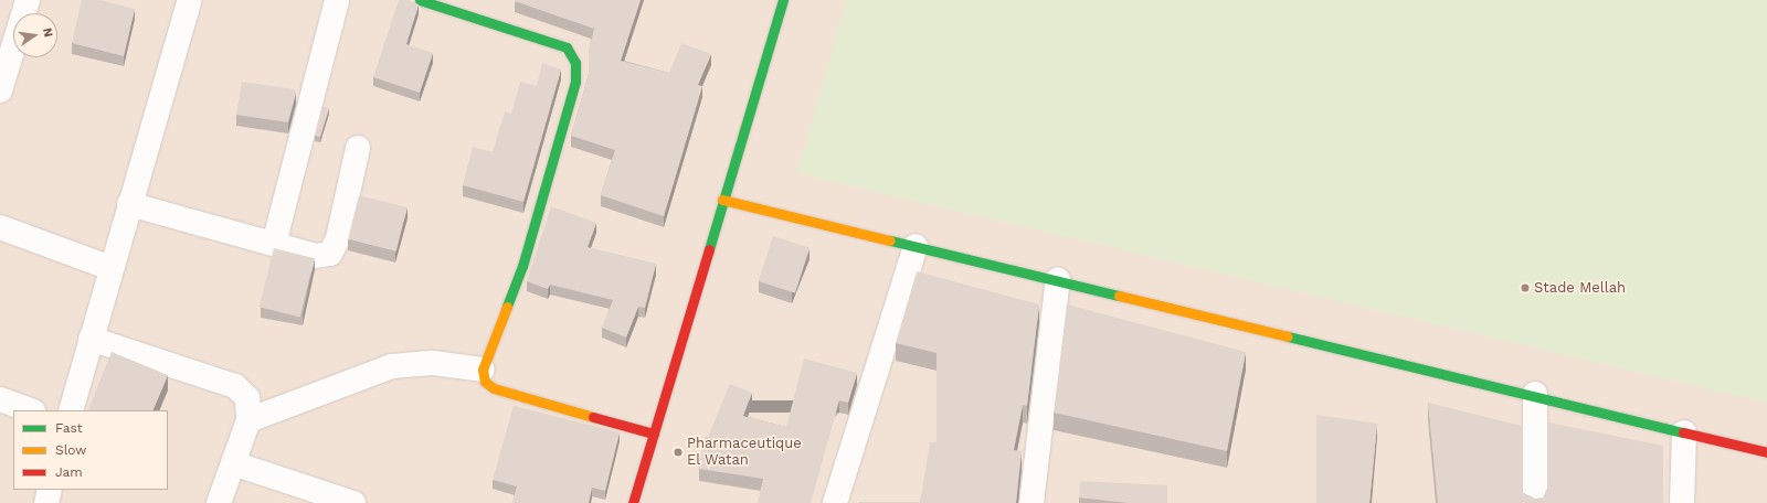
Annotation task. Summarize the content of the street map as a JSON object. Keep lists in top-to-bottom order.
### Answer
{
  "places": ["Stade Mellah", "Pharmaceutique El Watan"],
  "legend": ["Fast", "Slow", "Jam"],
  "north": "right"
}
